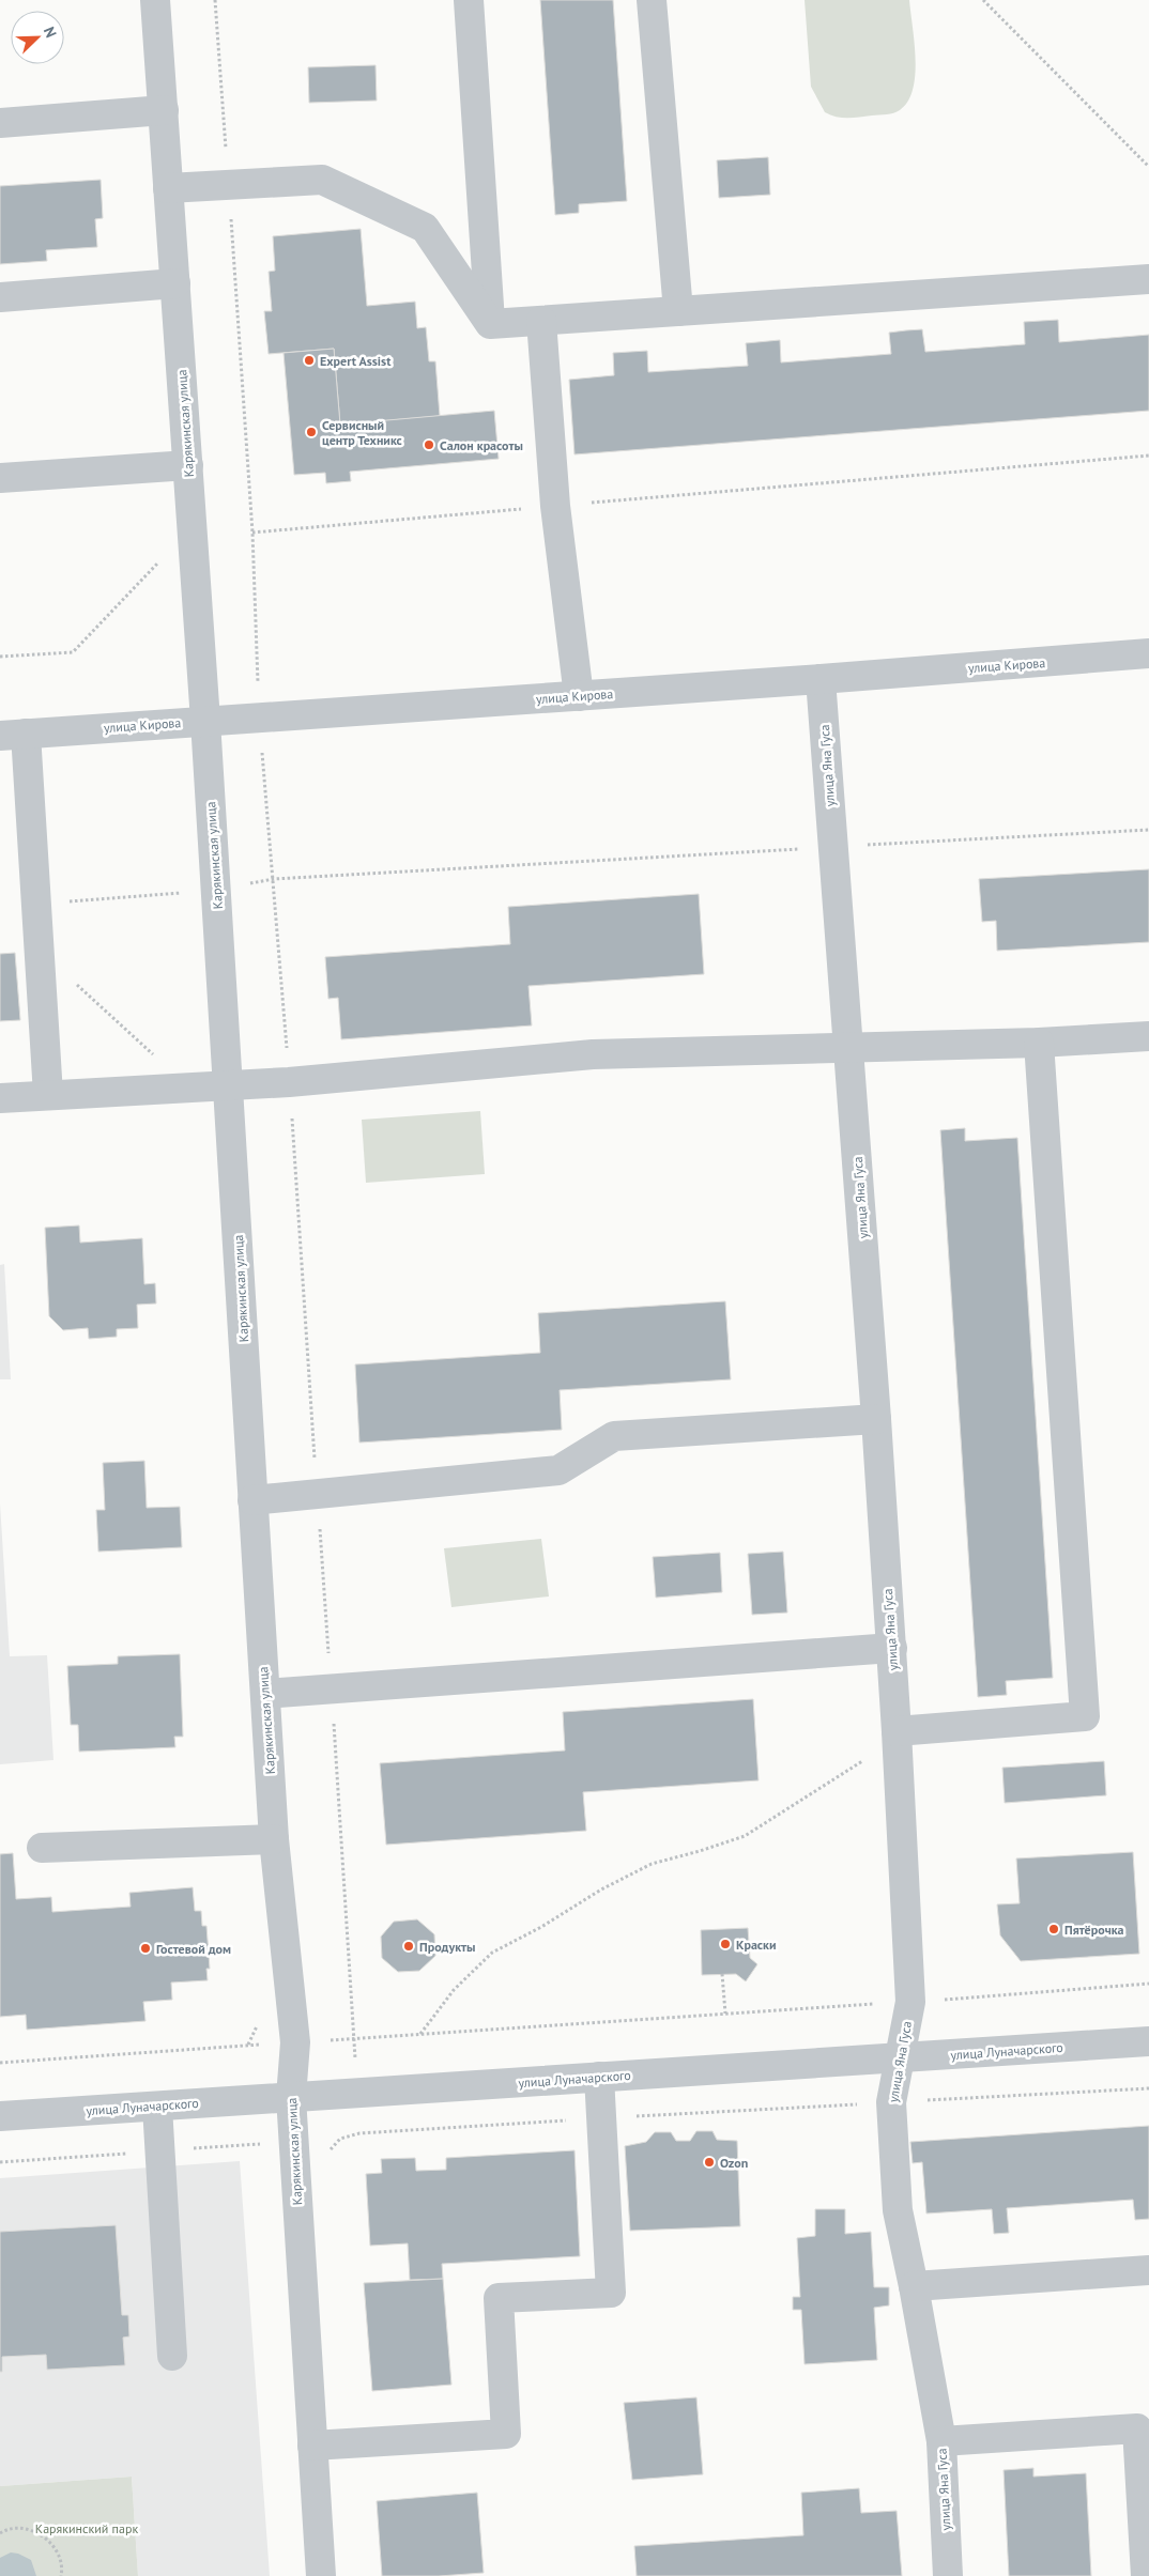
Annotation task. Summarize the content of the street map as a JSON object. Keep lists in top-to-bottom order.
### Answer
{
  "streets": {
    "street": [
      "Карякинская улица",
      "улица Кирова",
      "улица Яна Гуса",
      "улица Луначарского"
    ]
  },
  "crossings": [
    ["Карякинская улица", "улица Кирова"],
    ["Карякинская улица", "улица Луначарского"],
    ["улица Кирова", "улица Яна Гуса"],
    ["улица Яна Гуса", "улица Луначарского"]
  ],
  "parks": ["Карякинский парк"],
  "places": [
    "Expert Assist",
    "Сервисный центр Техникс",
    "Салон красоты",
    "Пятёрочка",
    "Краски",
    "Продукты",
    "Гостевой дом",
    "Ozon"
  ],
  "north": "top right"
}
